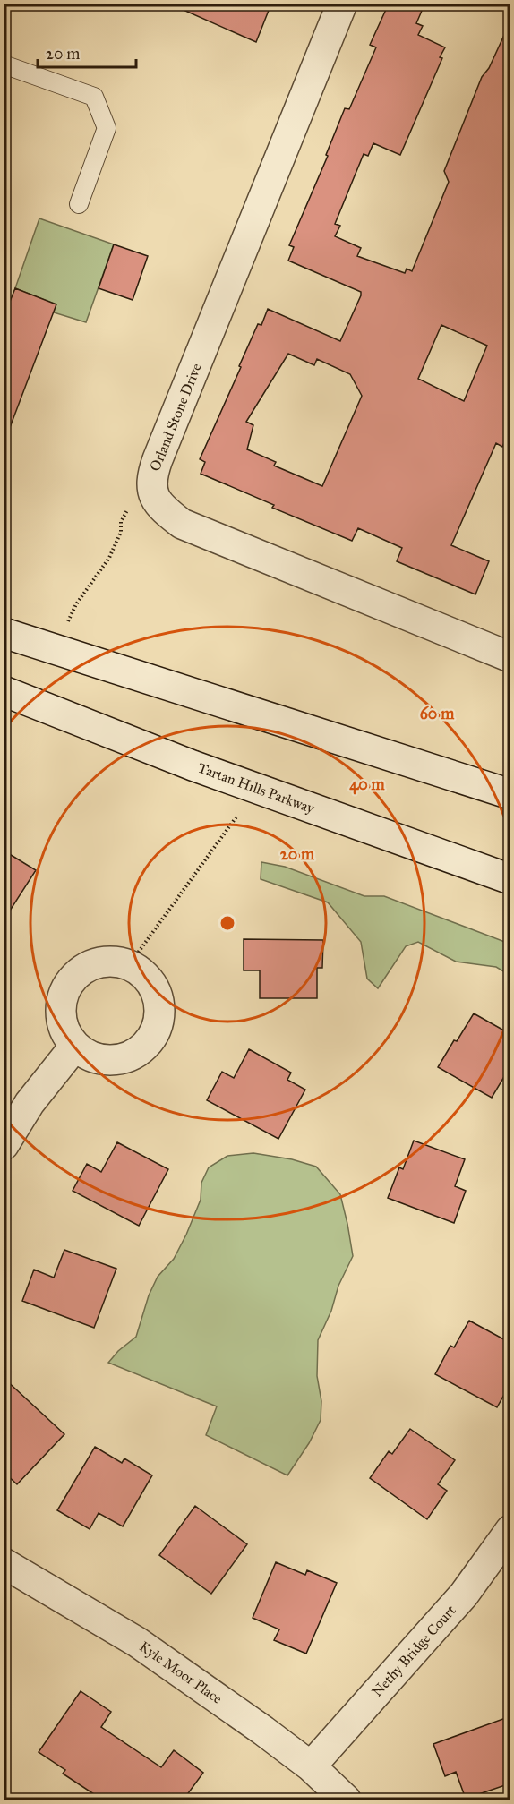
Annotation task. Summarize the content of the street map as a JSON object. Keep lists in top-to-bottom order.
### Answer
{
  "streets": {
    "street": [
      "Orland Stone Drive",
      "Tartan Hills Parkway",
      "Nethy Bridge Court",
      "Kyle Moor Place"
    ]
  },
  "crossings": [
    ["Nethy Bridge Court", "Kyle Moor Place"]
  ],
  "scale_bar": "20 m",
  "rings": ["60 m", "40 m", "20 m"]
}
